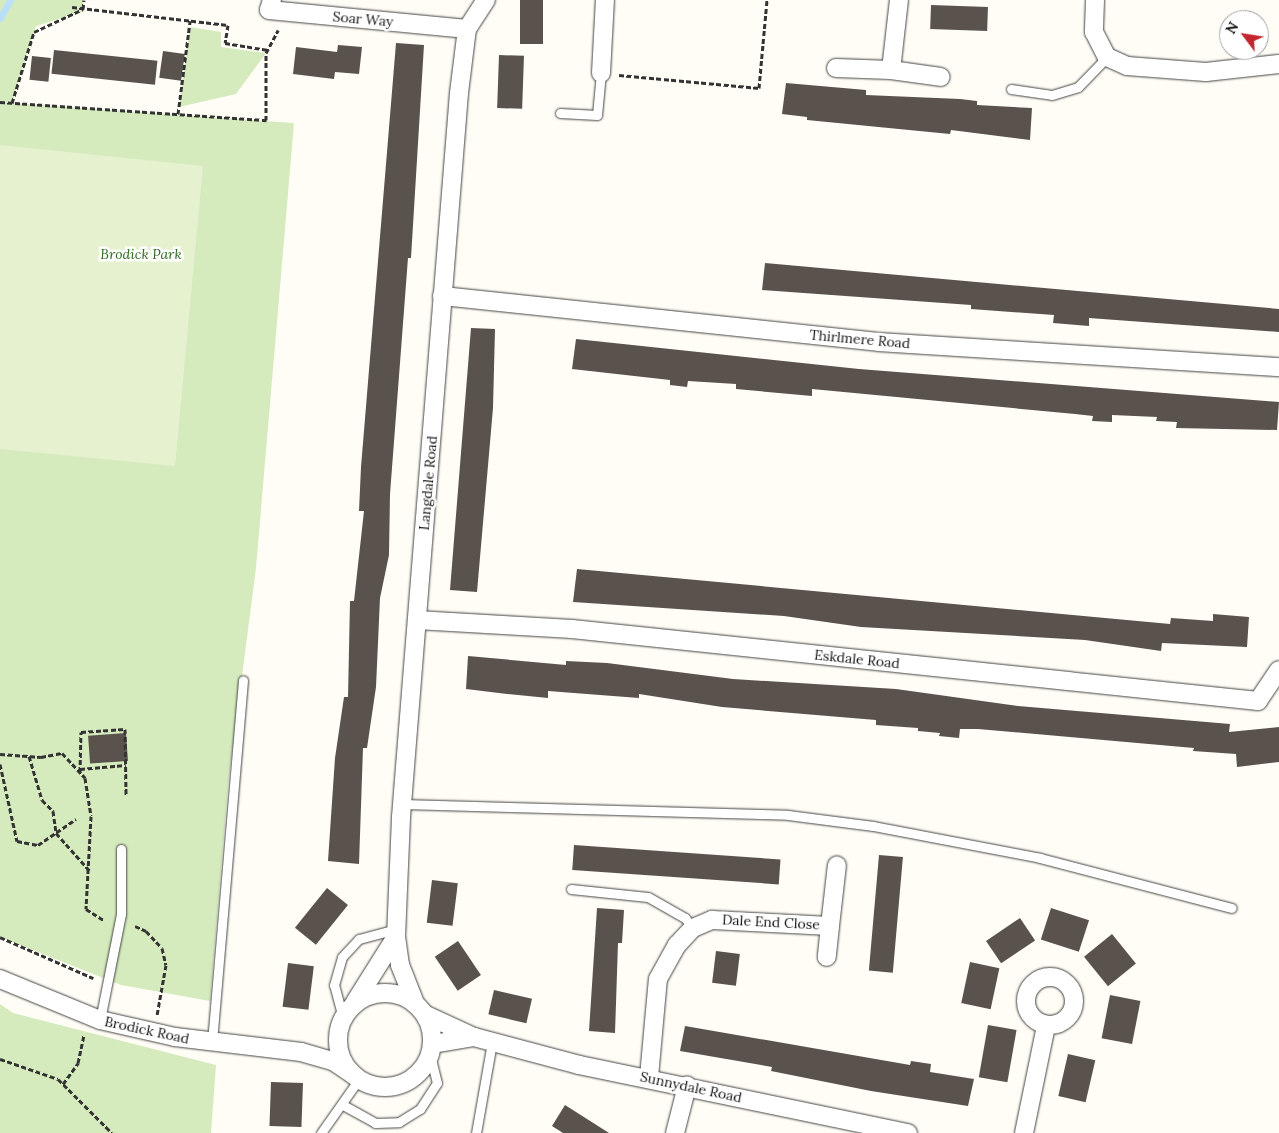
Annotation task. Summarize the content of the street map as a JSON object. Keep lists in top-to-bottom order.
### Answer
{
  "streets": {
    "street": [
      "Soar Way",
      "Thirlmere Road",
      "Langdale Road",
      "Eskdale Road",
      "Dale End Close",
      "Brodick Road",
      "Sunnydale Road"
    ]
  },
  "crossings": [
    ["Soar Way", "Langdale Road"],
    ["Thirlmere Road", "Langdale Road"],
    ["Langdale Road", "Eskdale Road"],
    ["Langdale Road", "Brodick Road"],
    ["Langdale Road", "Sunnydale Road"],
    ["Dale End Close", "Sunnydale Road"],
    ["Brodick Road", "Sunnydale Road"]
  ],
  "parks": ["Brodick Park"],
  "north": "top left"
}
